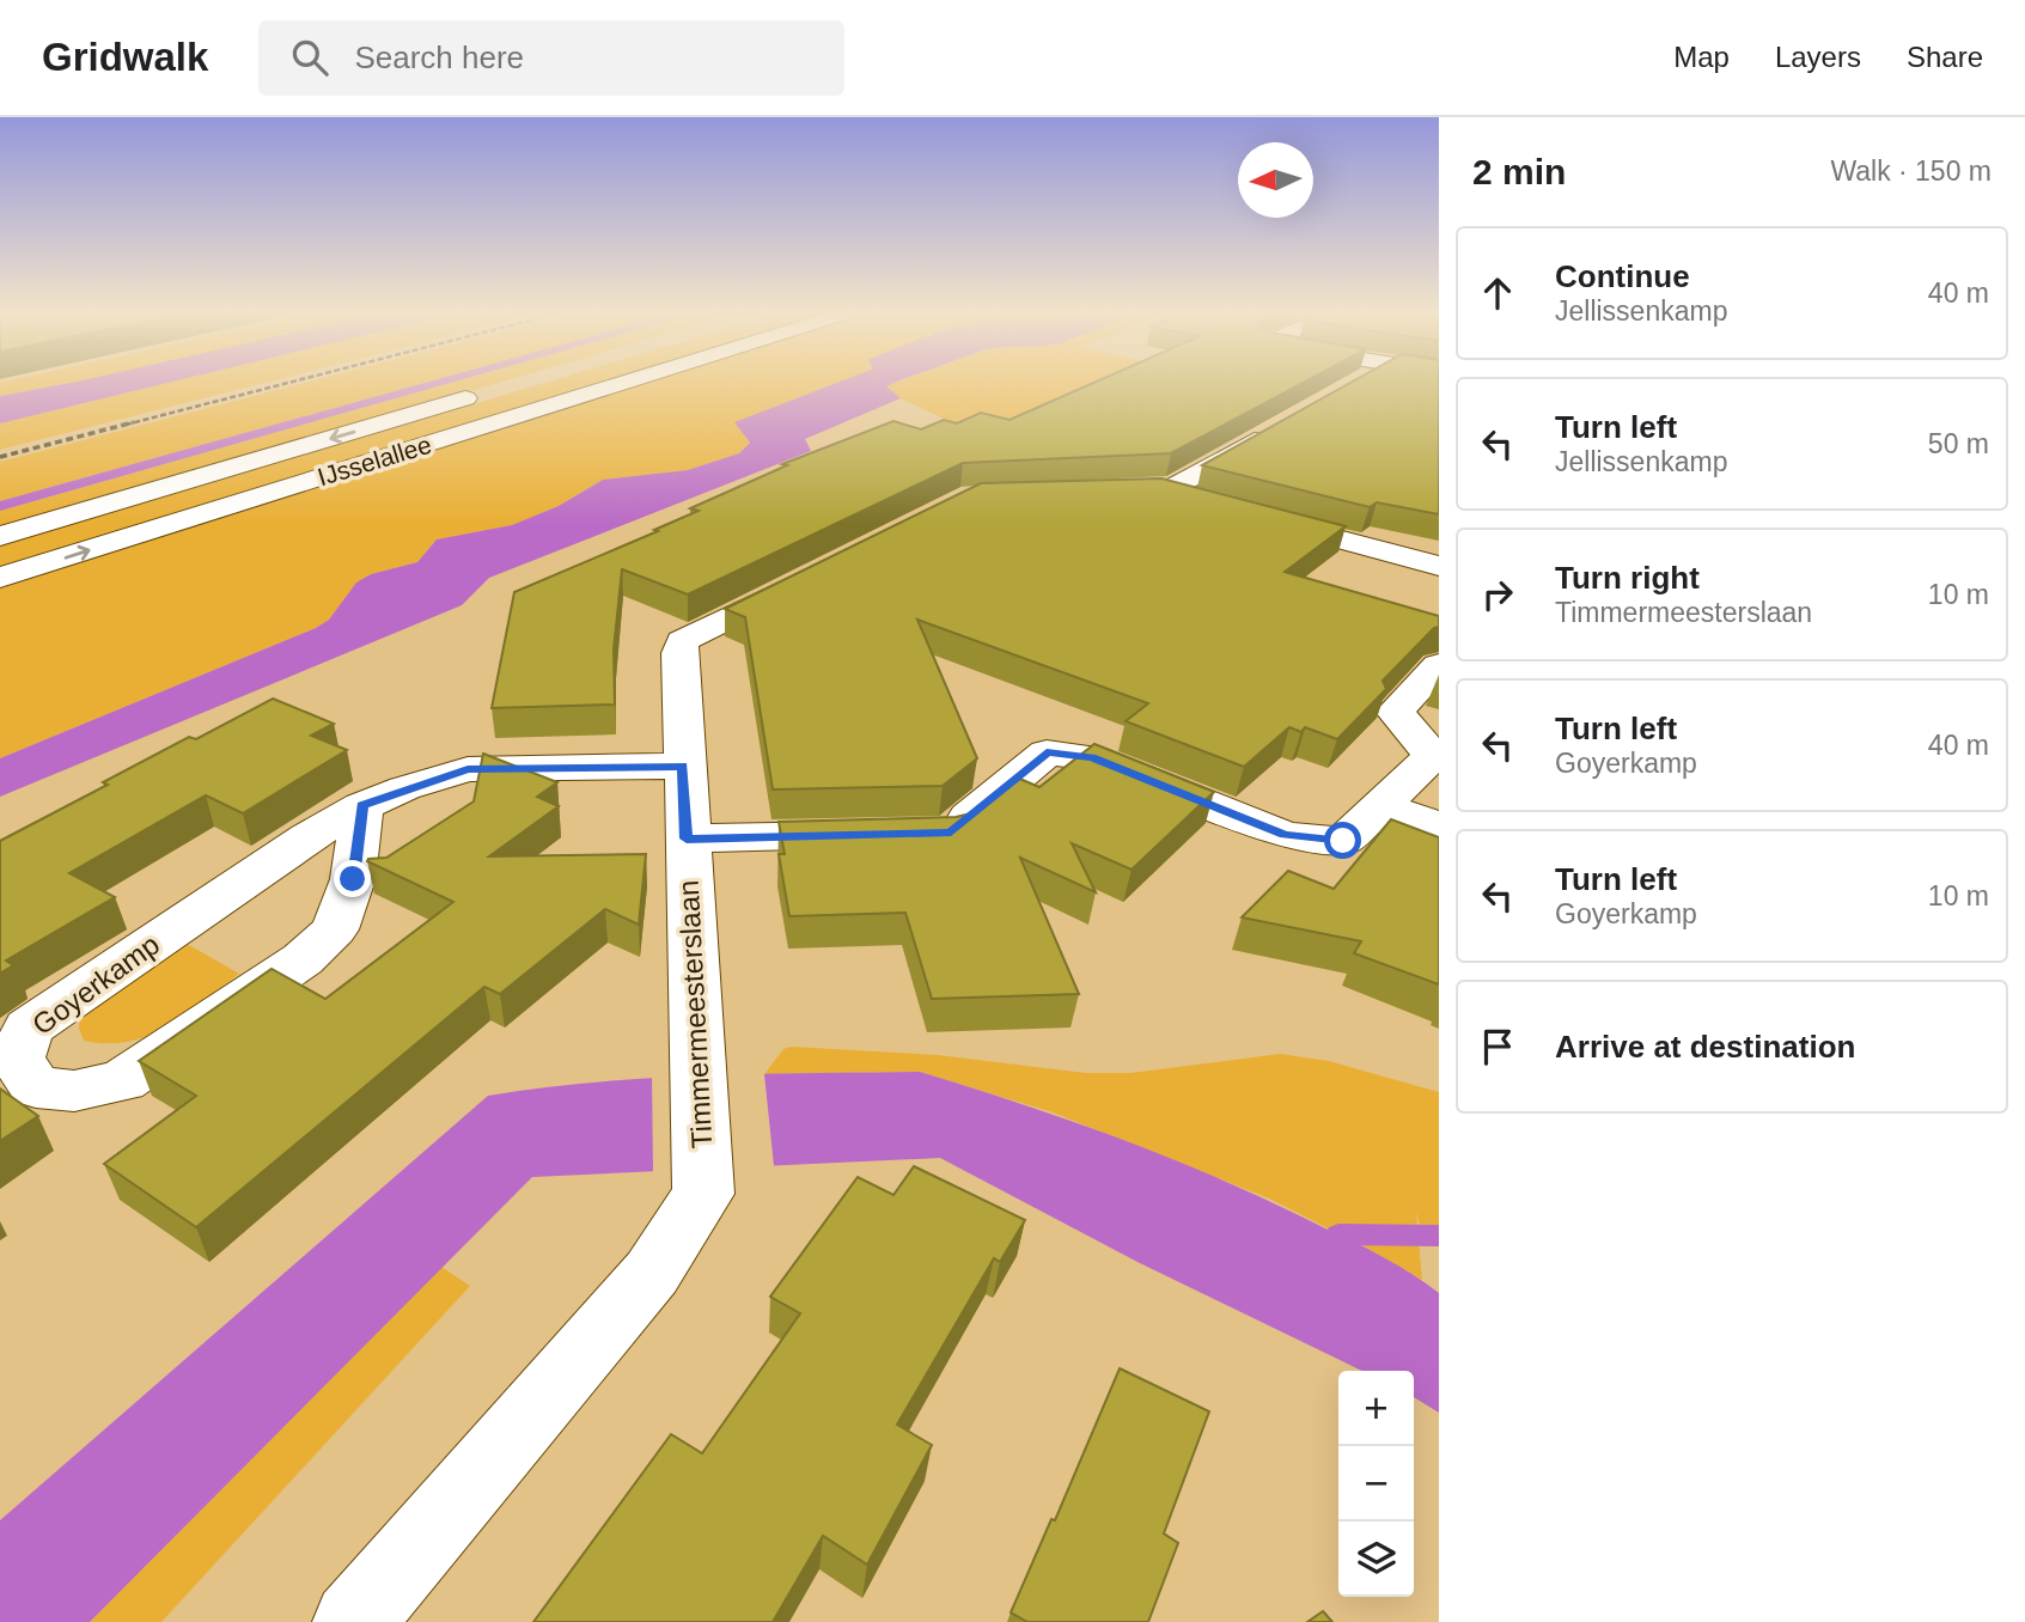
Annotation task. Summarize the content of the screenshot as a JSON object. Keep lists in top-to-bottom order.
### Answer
{
  "streets": {
    "street": ["IJsselallee", "Goyerkamp", "Timmermeesterslaan"]
  },
  "crossings": [
    ["Goyerkamp", "Timmermeesterslaan"]
  ],
  "north": "left",
  "page": {
    "header": "Gridwalk",
    "search": "Search here",
    "nav": ["Map", "Layers", "Share"],
    "heading": ["2 min", "Walk · 150 m"],
    "list": [
      ["Continue", "Jellissenkamp", "40 m"],
      ["Turn left", "Jellissenkamp", "50 m"],
      ["Turn right", "Timmermeesterslaan", "10 m"],
      ["Turn left", "Goyerkamp", "40 m"],
      ["Turn left", "Goyerkamp", "10 m"],
      "Arrive at destination"
    ],
    "map_buttons": ["+", "−"]
  }
}
